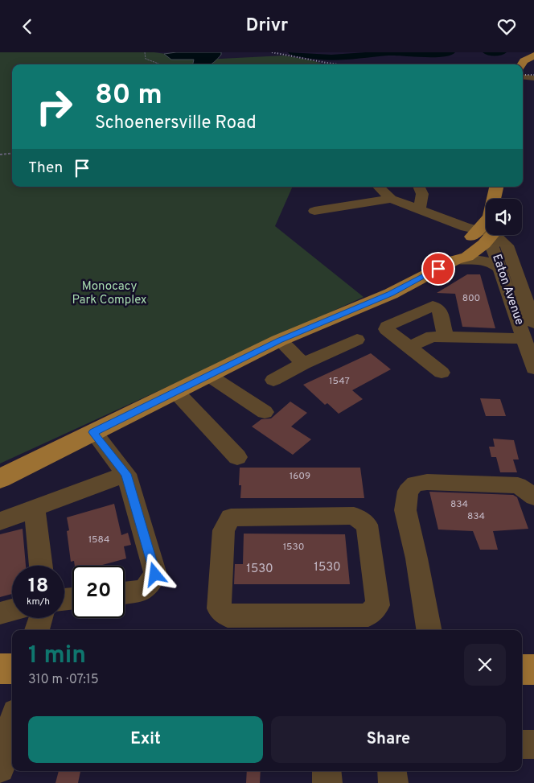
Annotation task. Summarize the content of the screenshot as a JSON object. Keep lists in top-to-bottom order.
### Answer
{
  "streets": {
    "street": ["Eaton Avenue"]
  },
  "parks": ["Monocacy Park Complex"],
  "house_numbers": [
    "800",
    "1547",
    "1609",
    "834",
    "834",
    "1584",
    "1530",
    "1530",
    "1530"
  ],
  "page": {
    "header": "Drivr",
    "turn": ["80 m", "Schoenersville Road"],
    "then": "Then",
    "speed": "18 km/h",
    "limit": "20",
    "heading": ["1 min", "310 m · 07:15"],
    "buttons": ["Exit", "Share"]
  }
}
